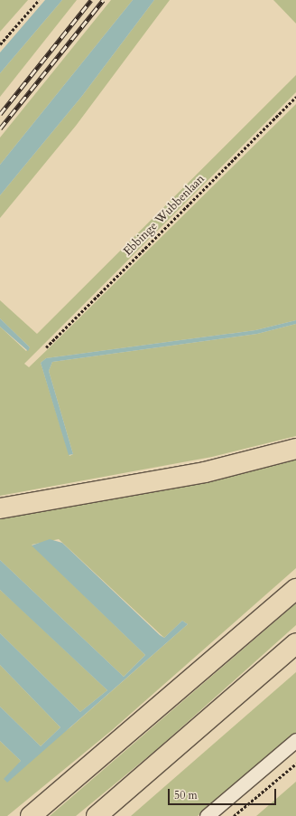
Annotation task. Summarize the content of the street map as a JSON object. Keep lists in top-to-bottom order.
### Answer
{
  "streets": {
    "path": ["Ebbinge Wubbenlaan"]
  },
  "scale_bar": "50 m"
}
